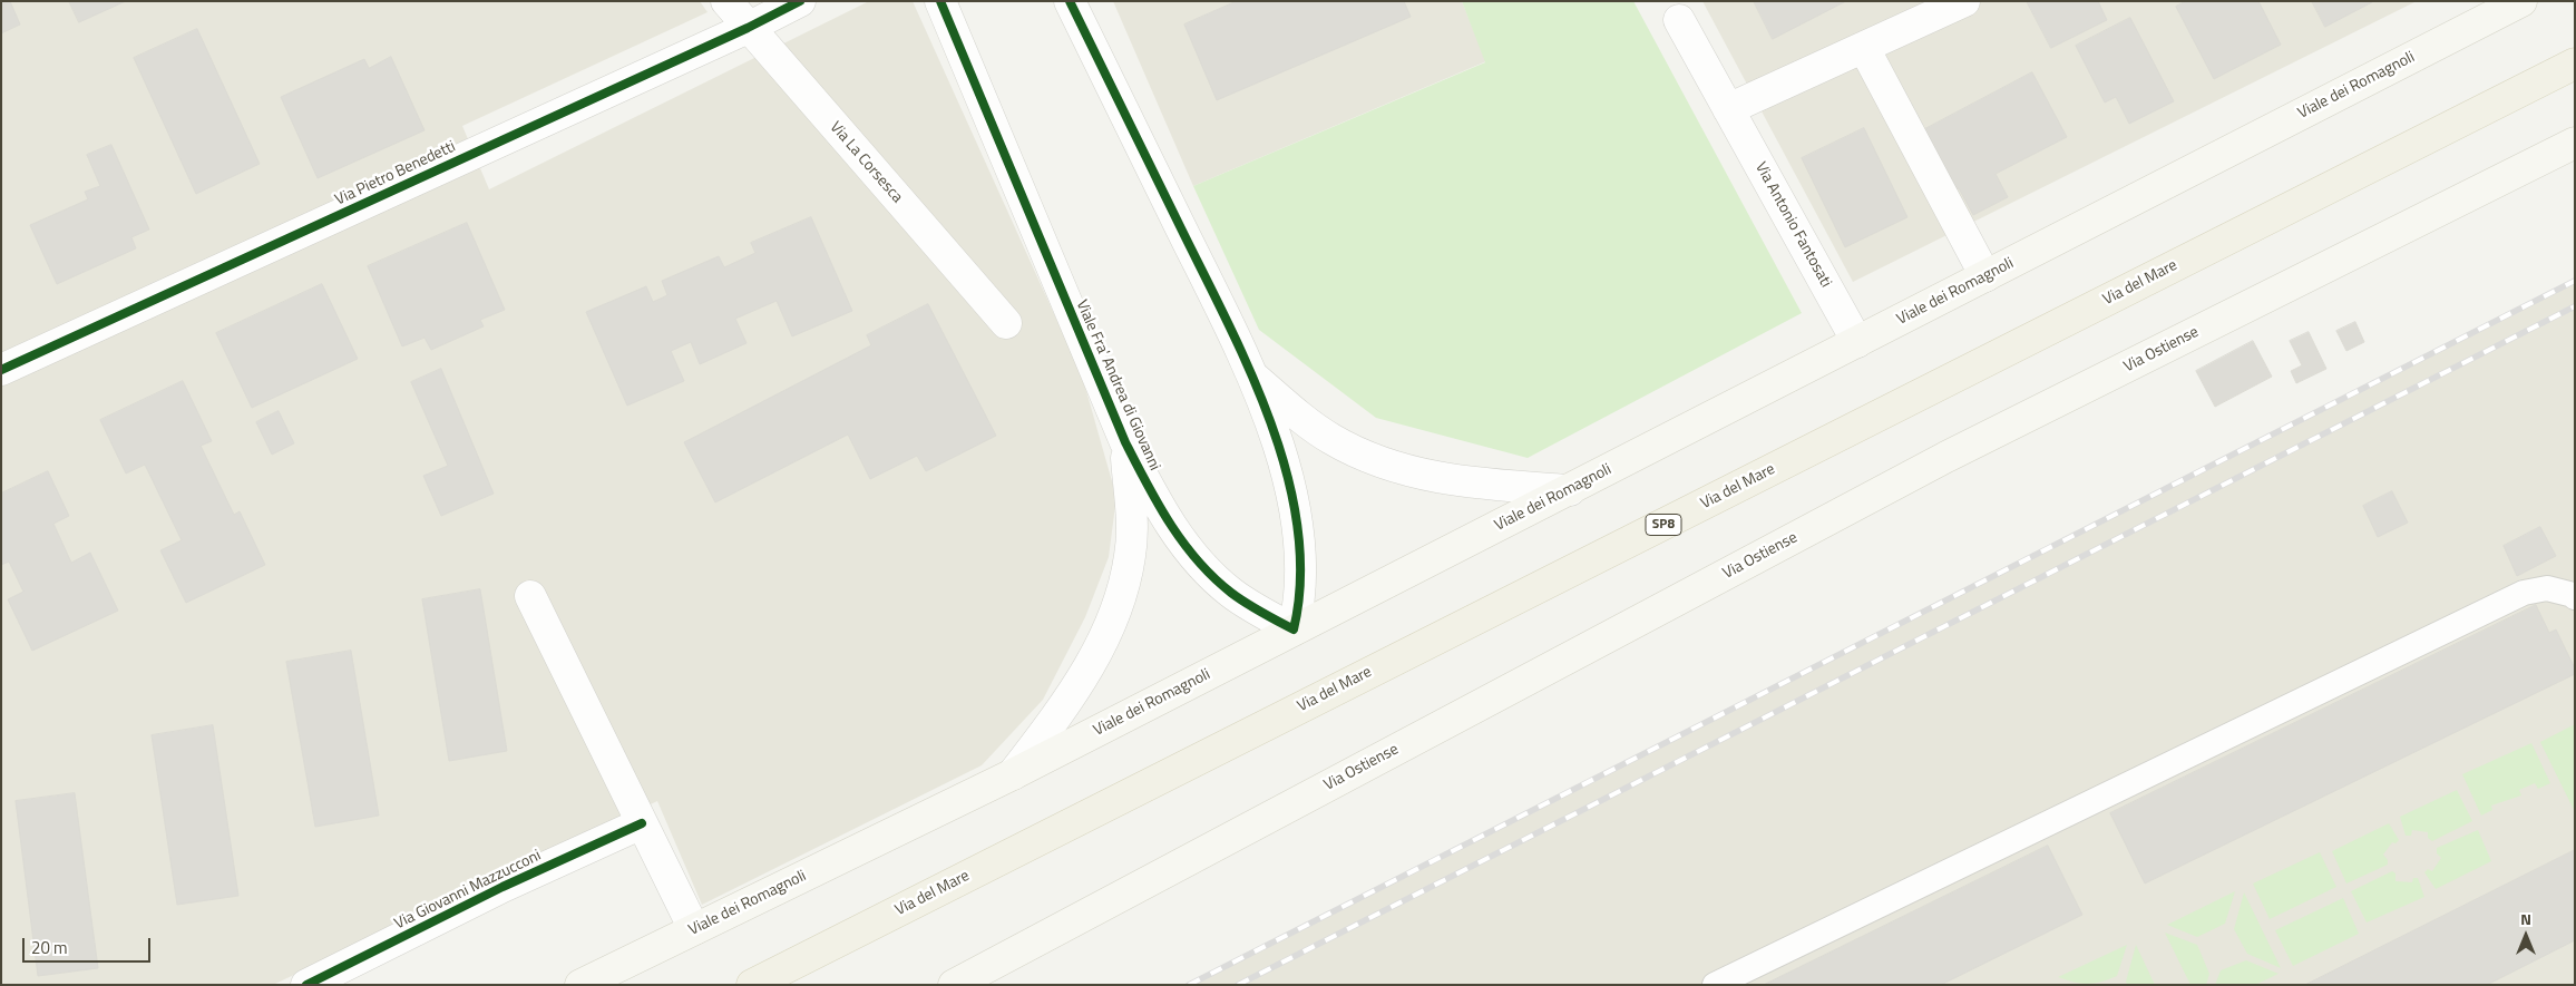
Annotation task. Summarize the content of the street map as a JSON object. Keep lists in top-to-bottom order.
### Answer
{
  "streets": {
    "main road": [
      "Viale dei Romagnoli",
      "Via del Mare",
      "Via Ostiense",
      "SP8"
    ],
    "street": [
      "Via La Corsesca",
      "Via Pietro Benedetti",
      "Via Antonio Fantosati",
      "Viale Fra' Andrea di Giovanni",
      "Via Giovanni Mazzucconi"
    ]
  },
  "crossings": [
    ["Viale dei Romagnoli", "Via Antonio Fantosati"],
    ["Viale dei Romagnoli", "Viale Fra' Andrea di Giovanni"],
    ["Via La Corsesca", "Via Pietro Benedetti"]
  ],
  "scale_bar": "20 m",
  "north": "top"
}
